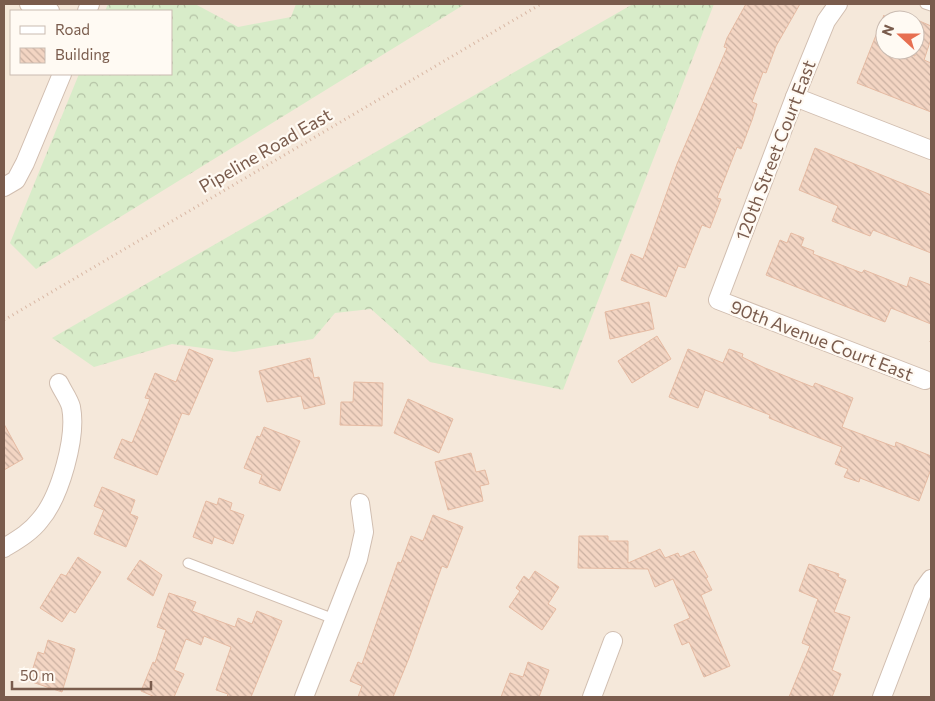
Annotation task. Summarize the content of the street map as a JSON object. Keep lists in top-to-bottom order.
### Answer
{
  "streets": {
    "street": ["120th Street Court East", "90th Avenue Court East"],
    "path": ["Pipeline Road East"]
  },
  "crossings": [
    ["120th Street Court East", "90th Avenue Court East"]
  ],
  "legend": ["Road", "Building"],
  "scale_bar": "50 m",
  "north": "left"
}
